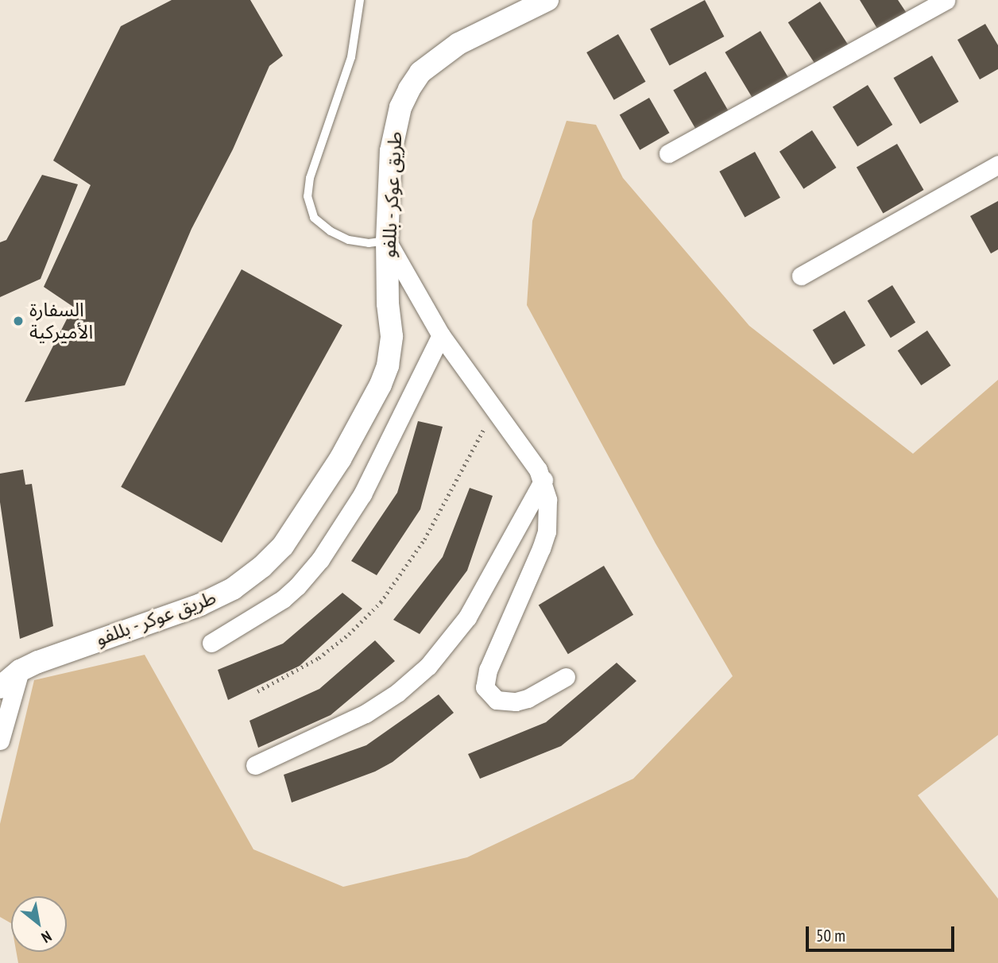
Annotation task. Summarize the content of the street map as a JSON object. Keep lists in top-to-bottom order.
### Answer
{
  "streets": {
    "street": ["طريق عوكر - بللفو"]
  },
  "places": ["السفارة الأميركية"],
  "scale_bar": "50 m",
  "north": "bottom right"
}
